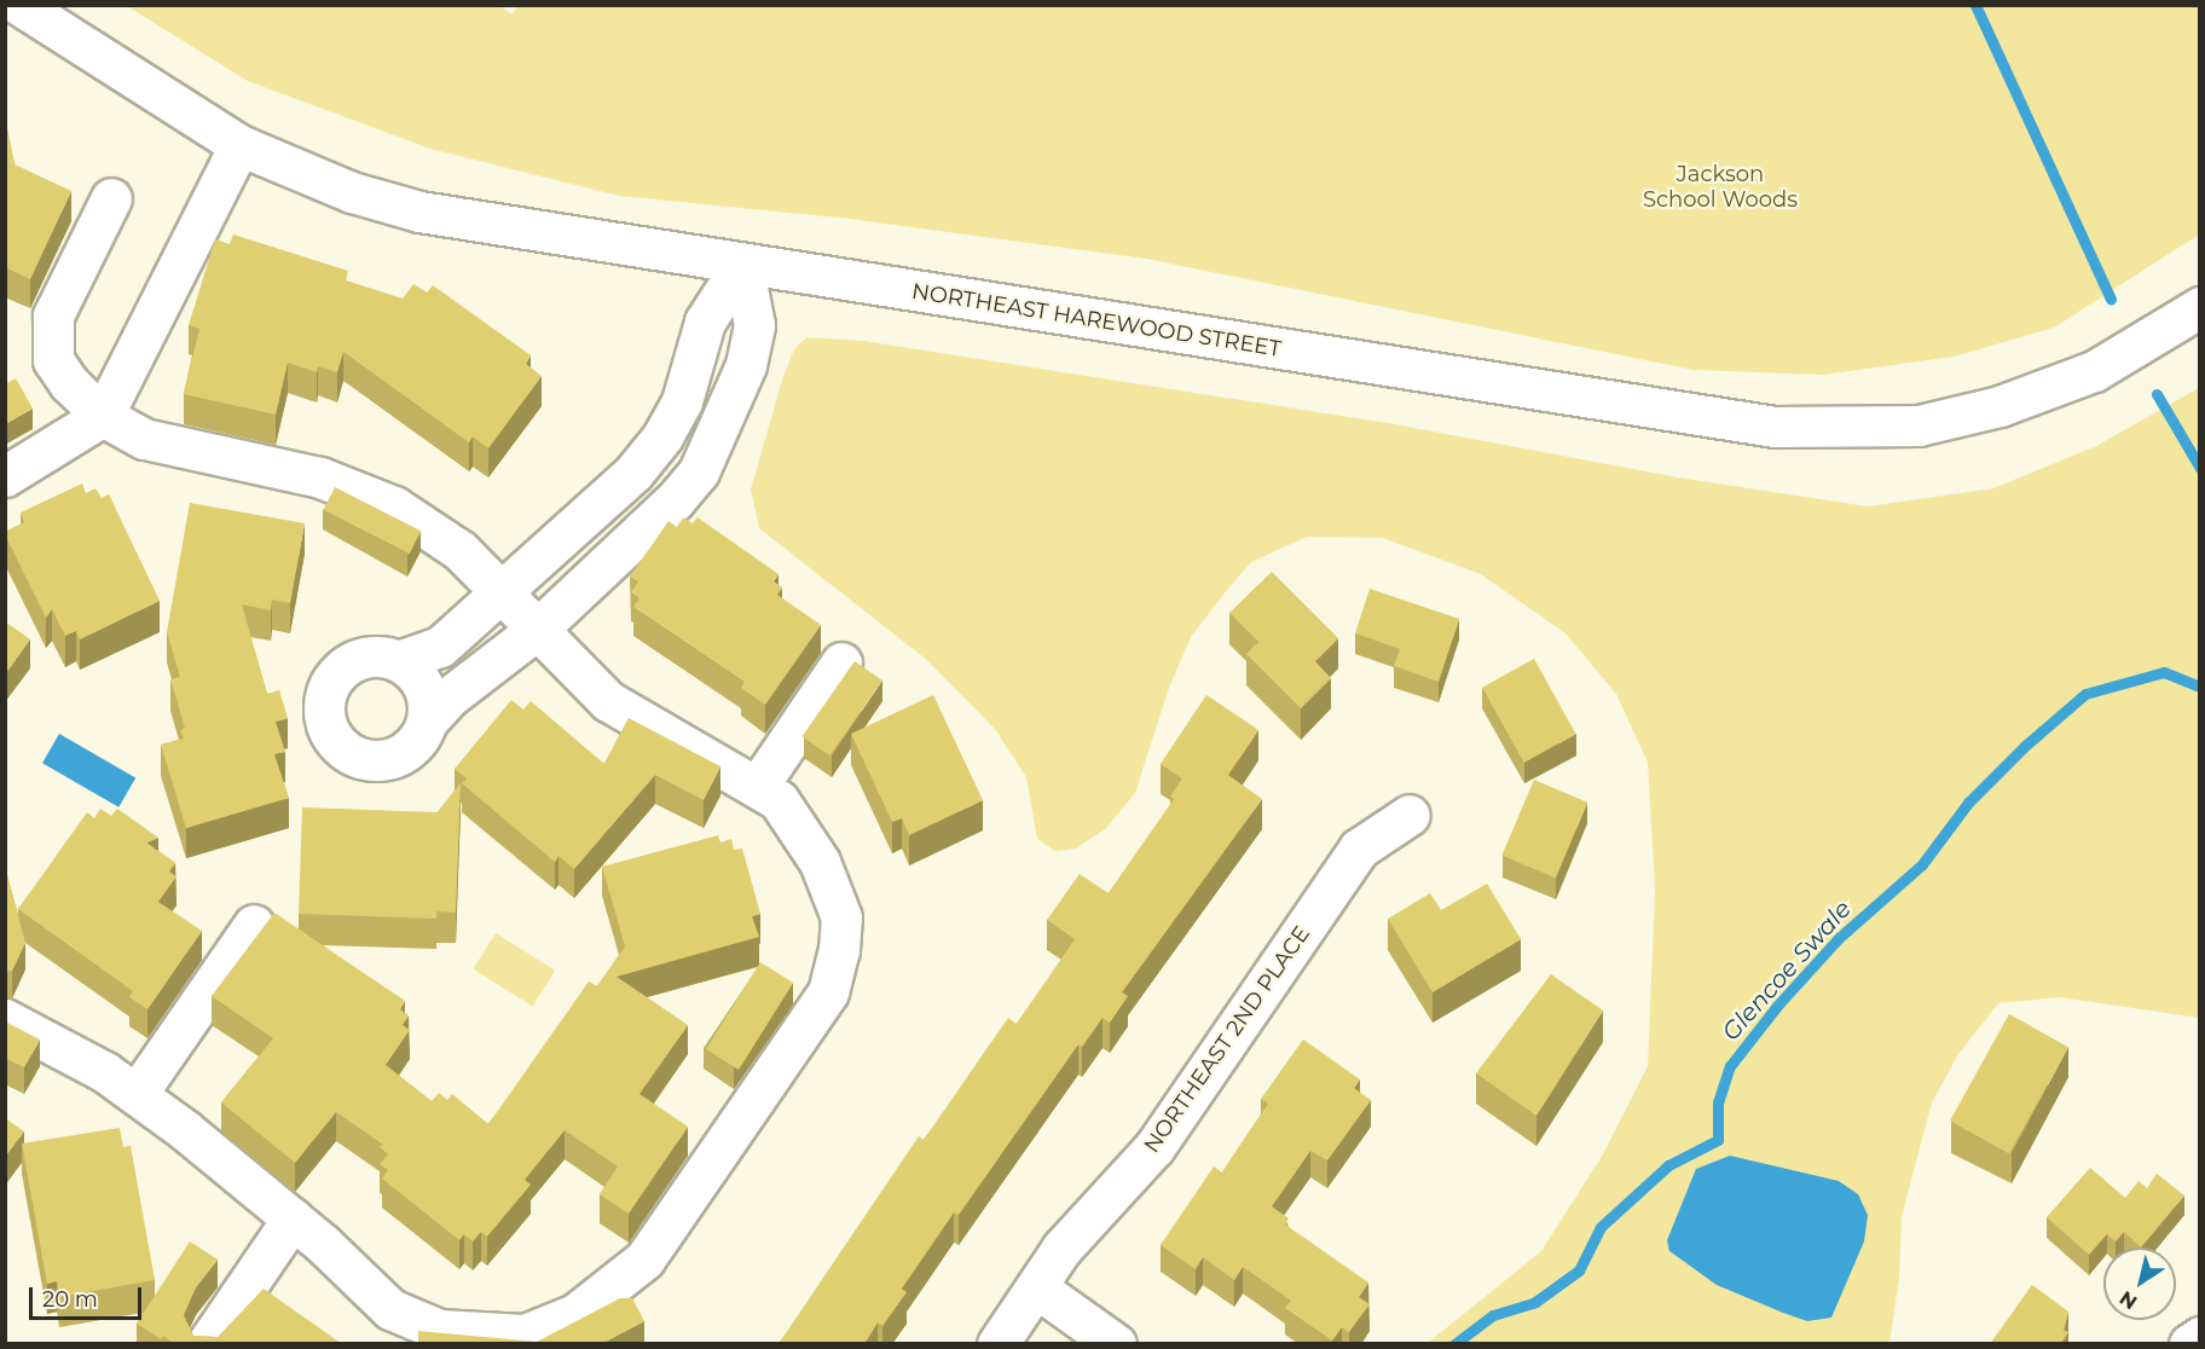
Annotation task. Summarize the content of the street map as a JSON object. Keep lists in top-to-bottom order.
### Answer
{
  "streets": {
    "street": ["NORTHEAST HAREWOOD STREET", "NORTHEAST 2ND PLACE"]
  },
  "water": ["Glencoe Swale"],
  "parks": ["Jackson School Woods"],
  "scale_bar": "20 m",
  "north": "bottom left"
}
